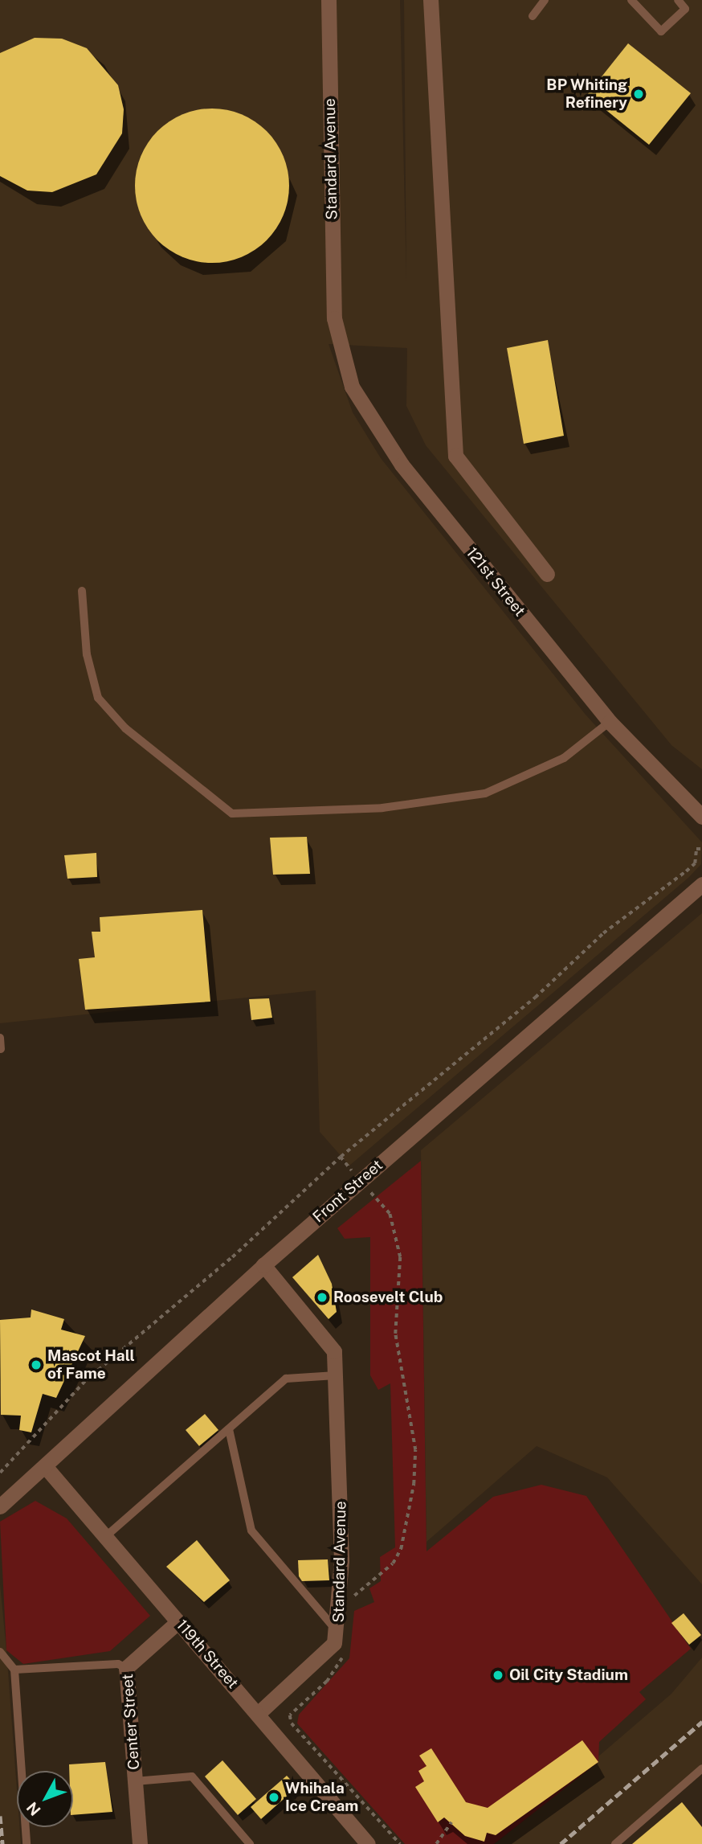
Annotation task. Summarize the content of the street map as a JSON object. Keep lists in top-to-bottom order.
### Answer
{
  "streets": {
    "street": [
      "Standard Avenue",
      "121st Street",
      "Front Street",
      "119th Street",
      "Center Street"
    ]
  },
  "crossings": [
    ["Standard Avenue", "121st Street"],
    ["Standard Avenue", "Front Street"],
    ["Standard Avenue", "119th Street"],
    ["Front Street", "119th Street"],
    ["119th Street", "Center Street"]
  ],
  "places": [
    "BP Whiting Refinery",
    "Roosevelt Club",
    "Mascot Hall of Fame",
    "Oil City Stadium",
    "Whihala Ice Cream"
  ],
  "north": "bottom left"
}
